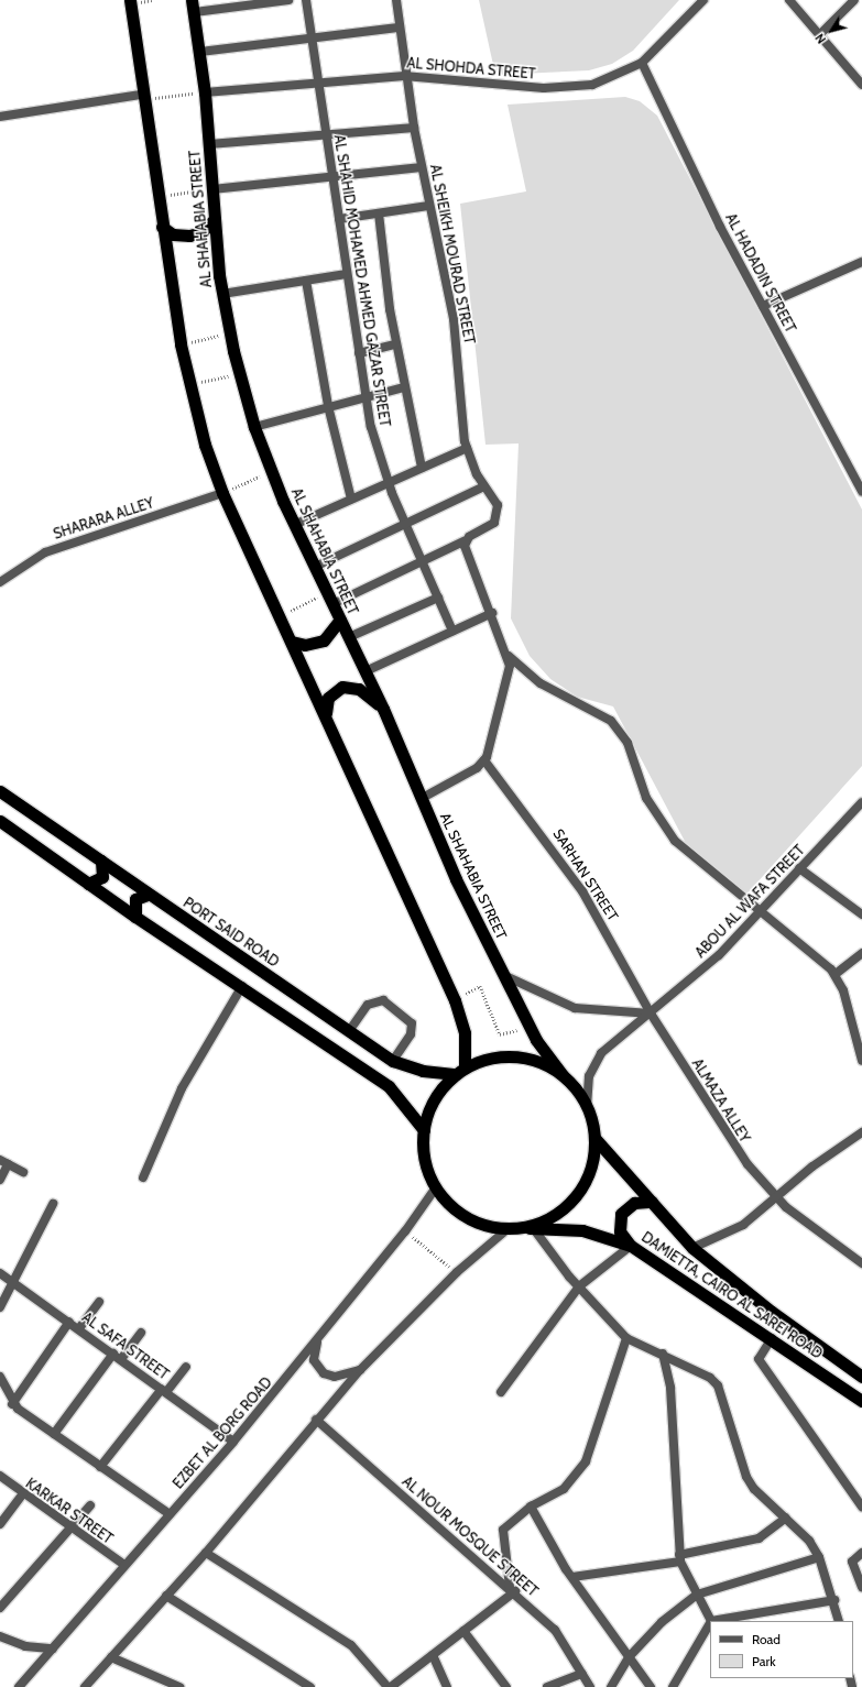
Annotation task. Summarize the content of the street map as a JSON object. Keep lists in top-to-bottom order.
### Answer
{
  "streets": {
    "highway": ["AL SHAHABIA STREET", "PORT SAID ROAD", "DAMIETTA, CAIRO AL SAREI ROAD"],
    "street": [
      "AL SHOHDA STREET",
      "AL SHEIKH MOURAD STREET",
      "AL HADADIN STREET",
      "AL SHAHID MOHAMED AHMED GAZAR STREET",
      "SHARARA ALLEY",
      "SARHAN STREET",
      "ABOU AL WAFA STREET",
      "ALMAZA ALLEY",
      "AL SAFA STREET",
      "EZBET AL BORG ROAD",
      "KARKAR STREET",
      "AL NOUR MOSQUE STREET"
    ]
  },
  "crossings": [
    ["AL SHOHDA STREET", "AL SHAHABIA STREET"],
    ["AL SHOHDA STREET", "AL SHEIKH MOURAD STREET"],
    ["AL SHOHDA STREET", "AL HADADIN STREET"],
    ["AL SHOHDA STREET", "AL SHAHID MOHAMED AHMED GAZAR STREET"],
    ["AL SHAHABIA STREET", "AL SHEIKH MOURAD STREET"],
    ["AL SHAHABIA STREET", "ABOU AL WAFA STREET"],
    ["AL SHEIKH MOURAD STREET", "AL SHAHID MOHAMED AHMED GAZAR STREET"],
    ["SARHAN STREET", "ABOU AL WAFA STREET"],
    ["SARHAN STREET", "ALMAZA ALLEY"],
    ["ABOU AL WAFA STREET", "ALMAZA ALLEY"],
    ["AL SAFA STREET", "EZBET AL BORG ROAD"],
    ["EZBET AL BORG ROAD", "KARKAR STREET"]
  ],
  "legend": ["Road", "Park"],
  "north": "bottom left"
}
